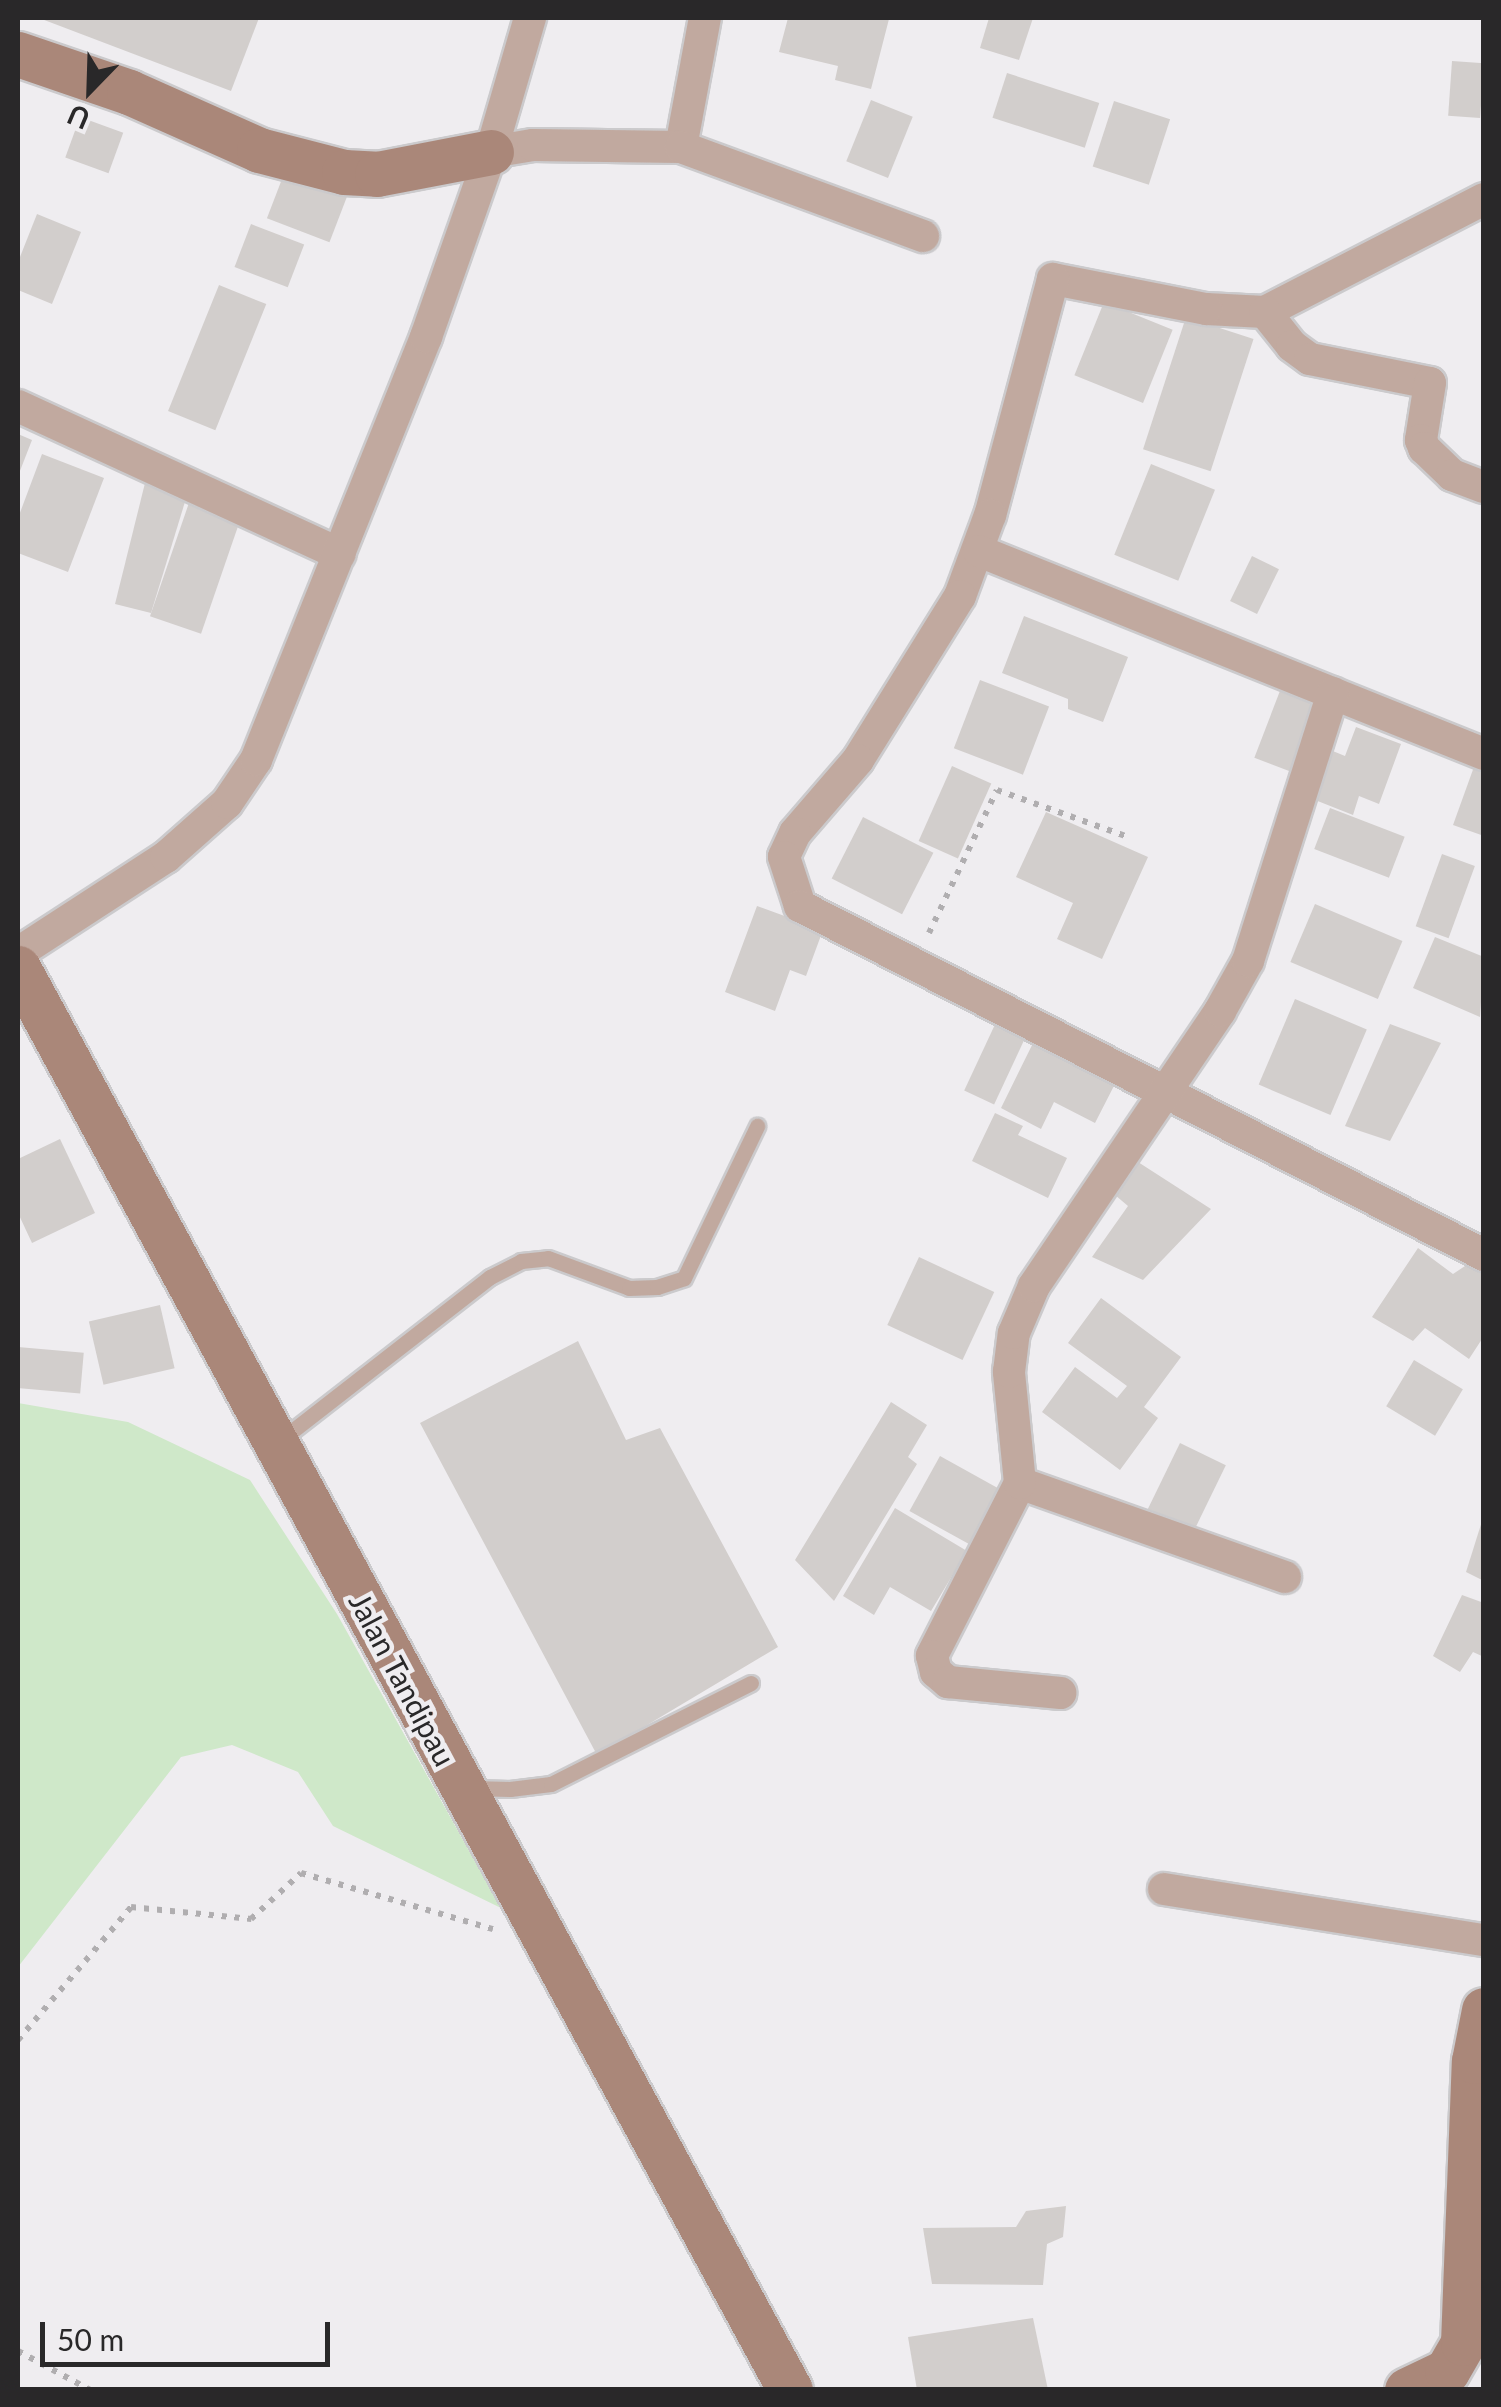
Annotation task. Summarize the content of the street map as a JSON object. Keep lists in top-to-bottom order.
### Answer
{
  "streets": {
    "street": ["Jalan Tandipau"]
  },
  "scale_bar": "50 m",
  "north": "bottom left"
}
